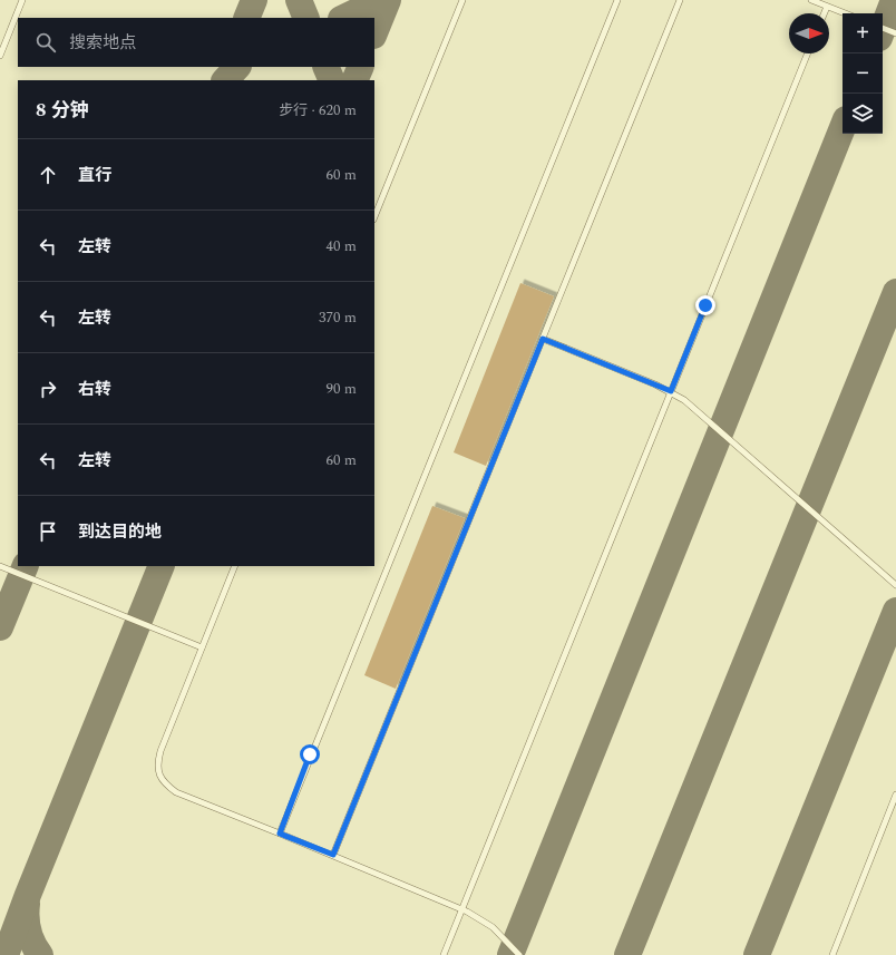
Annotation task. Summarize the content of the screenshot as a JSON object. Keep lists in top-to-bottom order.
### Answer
{
  "north": "right",
  "page": {
    "map_buttons": ["+", "−"],
    "search": "搜索地点",
    "heading": ["8 分钟", "步行 · 620 m"],
    "list": [
      ["直行", "60 m"],
      ["左转", "40 m"],
      ["左转", "370 m"],
      ["右转", "90 m"],
      ["左转", "60 m"],
      "到达目的地"
    ]
  }
}
